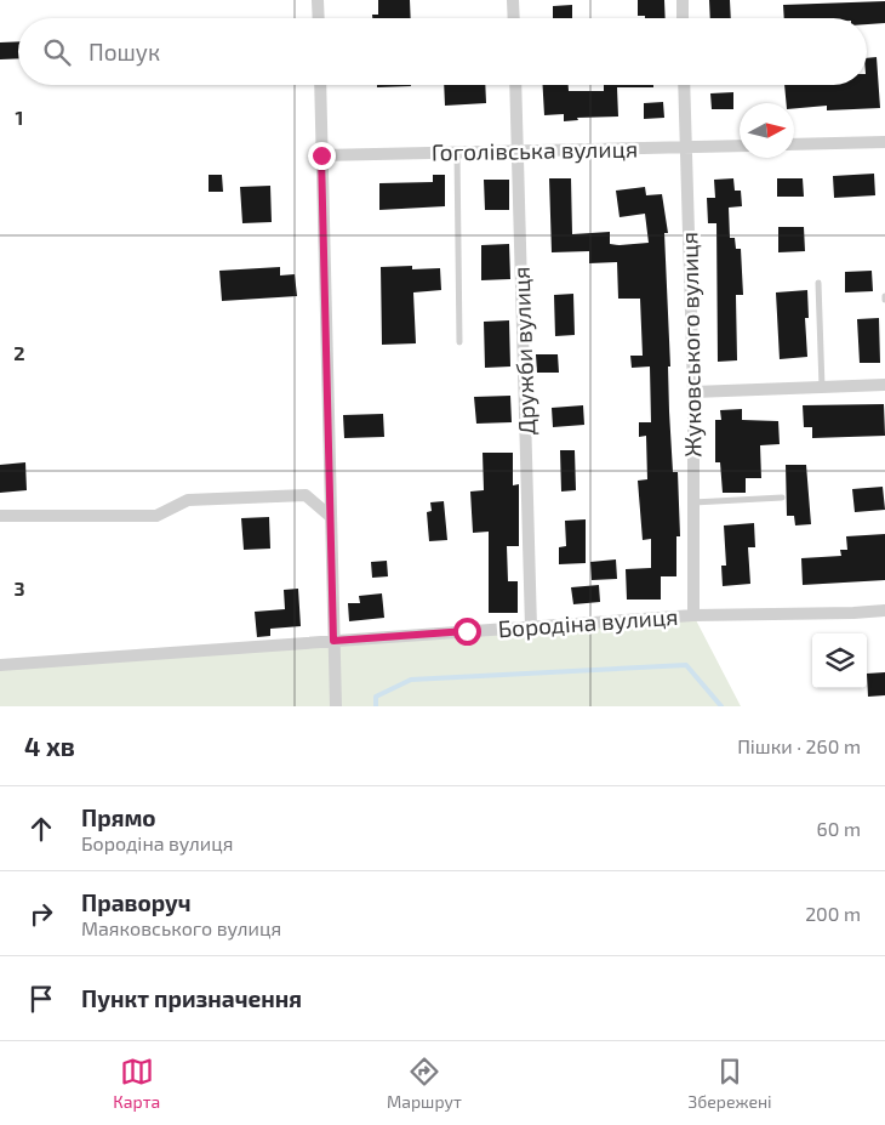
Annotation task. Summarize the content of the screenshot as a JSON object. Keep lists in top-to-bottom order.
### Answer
{
  "streets": {
    "street": [
      "Гоголівська вулиця",
      "Жуковського вулиця",
      "Дружби вулиця",
      "Бородіна вулиця"
    ]
  },
  "crossings": [
    ["Гоголівська вулиця", "Жуковського вулиця"],
    ["Гоголівська вулиця", "Дружби вулиця"],
    ["Жуковського вулиця", "Бородіна вулиця"],
    ["Дружби вулиця", "Бородіна вулиця"]
  ],
  "north": "right",
  "page": {
    "search": "Пошук",
    "heading": ["4 хв", "Пішки · 260 m"],
    "list": [
      ["Прямо", "Бородіна вулиця", "60 m"],
      ["Праворуч", "Маяковського вулиця", "200 m"],
      "Пункт призначення"
    ],
    "nav": ["Карта", "Маршрут", "Збережені"]
  },
  "grid": {
    "rows": ["1", "2", "3"]
  }
}
